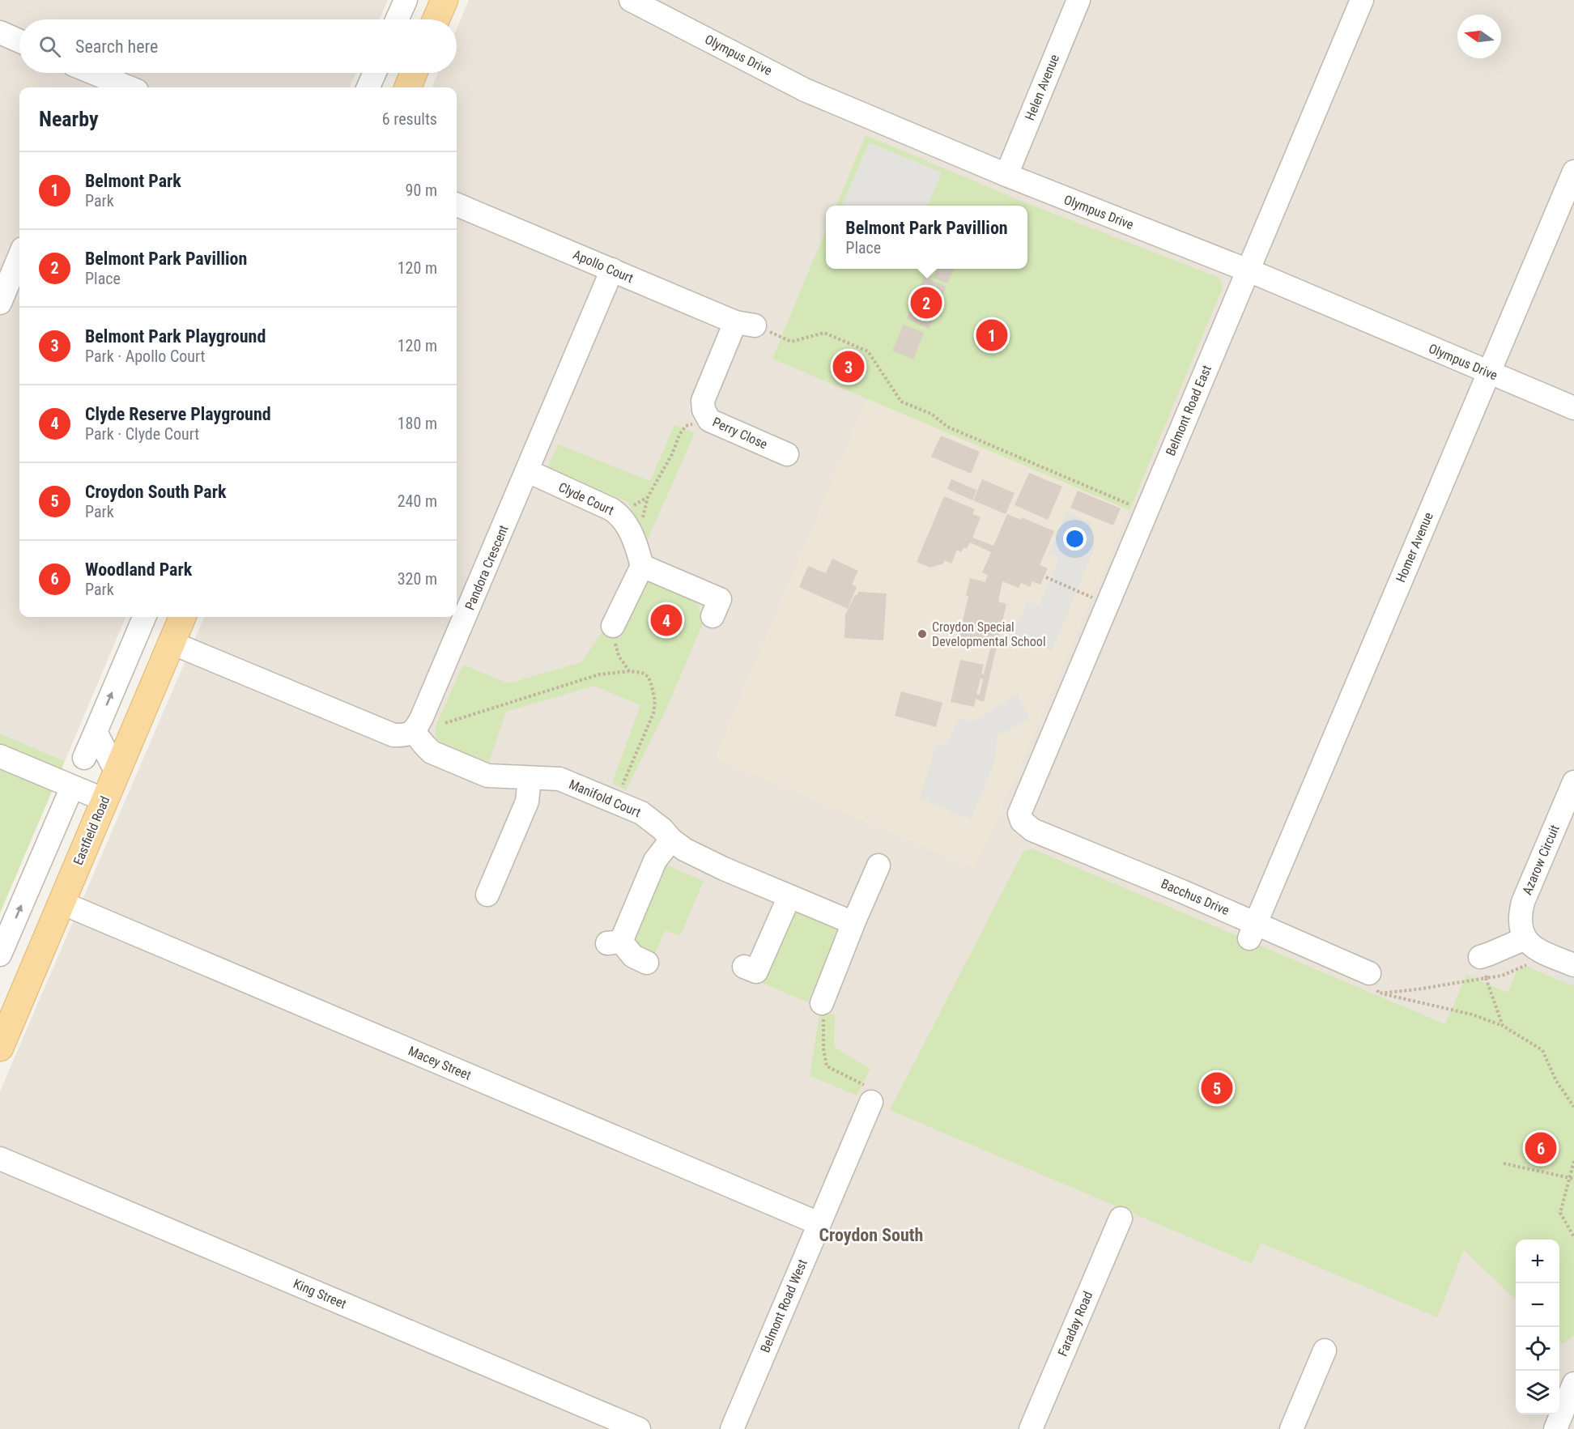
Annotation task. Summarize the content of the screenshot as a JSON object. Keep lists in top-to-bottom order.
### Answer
{
  "streets": {
    "main road": ["Eastfield Road"],
    "street": [
      "Olympus Drive",
      "Helen Avenue",
      "Apollo Court",
      "Belmont Road East",
      "Perry Close",
      "Clyde Court",
      "Homer Avenue",
      "Pandora Crescent",
      "Manifold Court",
      "Azarow Circuit",
      "Bacchus Drive",
      "Macey Street",
      "King Street",
      "Belmont Road West",
      "Faraday Road"
    ]
  },
  "crossings": [
    ["Olympus Drive", "Helen Avenue"],
    ["Olympus Drive", "Belmont Road East"],
    ["Olympus Drive", "Homer Avenue"],
    ["Apollo Court", "Perry Close"],
    ["Apollo Court", "Pandora Crescent"],
    ["Belmont Road East", "Bacchus Drive"],
    ["Clyde Court", "Pandora Crescent"],
    ["Homer Avenue", "Bacchus Drive"],
    ["Pandora Crescent", "Manifold Court"],
    ["Eastfield Road", "Macey Street"],
    ["Macey Street", "Belmont Road West"]
  ],
  "districts": ["Croydon South"],
  "places": ["Croydon Special Developmental School"],
  "north": "left",
  "page": {
    "search": "Search here",
    "heading": ["Nearby", "6 results"],
    "list": [
      {
        "mark": "1",
        "name": "Belmont Park",
        "note": "Park",
        "value": "90 m"
      },
      {
        "mark": "2",
        "name": "Belmont Park Pavillion",
        "note": "Place",
        "value": "120 m"
      },
      {
        "mark": "3",
        "name": "Belmont Park Playground",
        "note": "Park · Apollo Court",
        "value": "120 m"
      },
      {
        "mark": "4",
        "name": "Clyde Reserve Playground",
        "note": "Park · Clyde Court",
        "value": "180 m"
      },
      {
        "mark": "5",
        "name": "Croydon South Park",
        "note": "Park",
        "value": "240 m"
      },
      {
        "mark": "6",
        "name": "Woodland Park",
        "note": "Park",
        "value": "320 m"
      }
    ],
    "popup": ["Belmont Park Pavillion", "Place"],
    "pins": [
      "2",
      "1",
      "3",
      "4",
      "5",
      "6"
    ],
    "map_buttons": ["+", "−"]
  }
}
